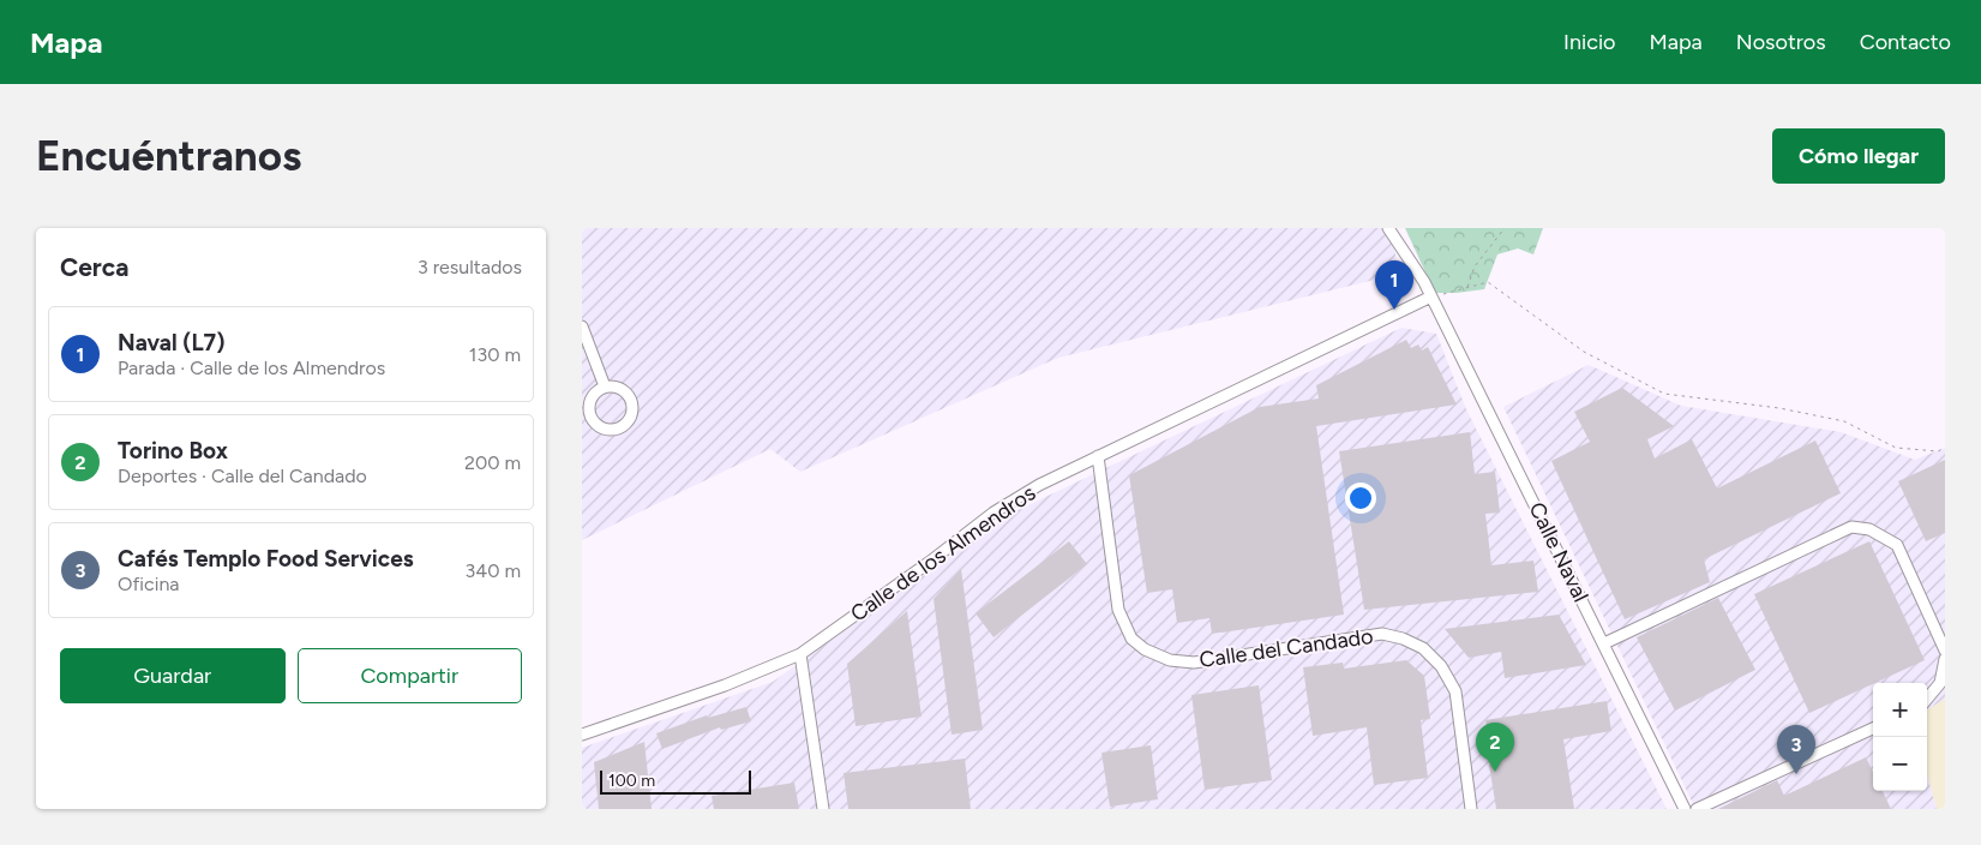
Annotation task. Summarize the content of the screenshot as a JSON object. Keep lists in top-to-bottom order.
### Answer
{
  "streets": {
    "street": ["Calle Naval", "Calle de los Almendros", "Calle del Candado"]
  },
  "crossings": [
    ["Calle Naval", "Calle de los Almendros"],
    ["Calle de los Almendros", "Calle del Candado"]
  ],
  "scale_bar": "100 m",
  "page": {
    "header": "Mapa",
    "nav": [
      "Inicio",
      "Mapa",
      "Nosotros",
      "Contacto"
    ],
    "buttons": [
      "Cómo llegar",
      ["Guardar", "Compartir"]
    ],
    "title": "Encuéntranos",
    "heading": ["Cerca", "3 resultados"],
    "pins": ["1", "2", "3"],
    "list": [
      {
        "mark": "1",
        "name": "Naval (L7)",
        "note": "Parada · Calle de los Almendros",
        "value": "130 m"
      },
      {
        "mark": "2",
        "name": "Torino Box",
        "note": "Deportes · Calle del Candado",
        "value": "200 m"
      },
      {
        "mark": "3",
        "name": "Cafés Templo Food Services",
        "note": "Oficina",
        "value": "340 m"
      }
    ],
    "map_buttons": ["+", "−"],
    "scale": "100 m"
  }
}
